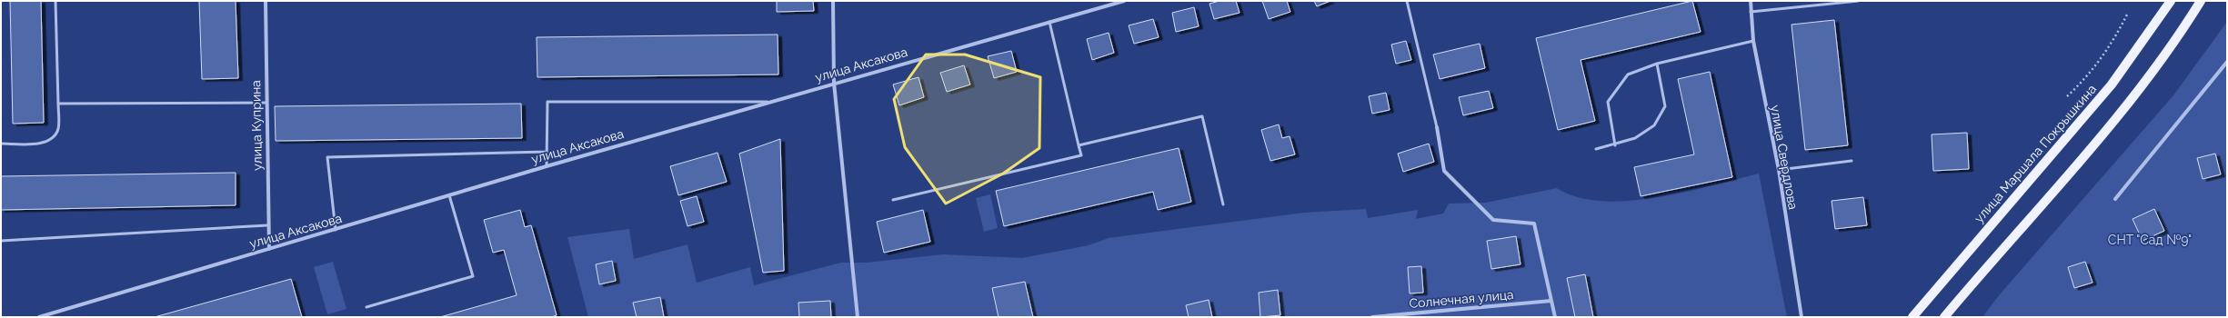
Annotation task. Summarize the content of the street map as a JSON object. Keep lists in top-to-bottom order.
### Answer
{
  "streets": {
    "main road": ["улица Маршала Покрышкина"],
    "street": [
      "улица Аксакова",
      "улица Куприна",
      "улица Свердлова",
      "Солнечная улица"
    ]
  },
  "crossings": [
    ["улица Аксакова", "улица Куприна"]
  ],
  "parks": ["СНТ \"Сад №9\""]
}
